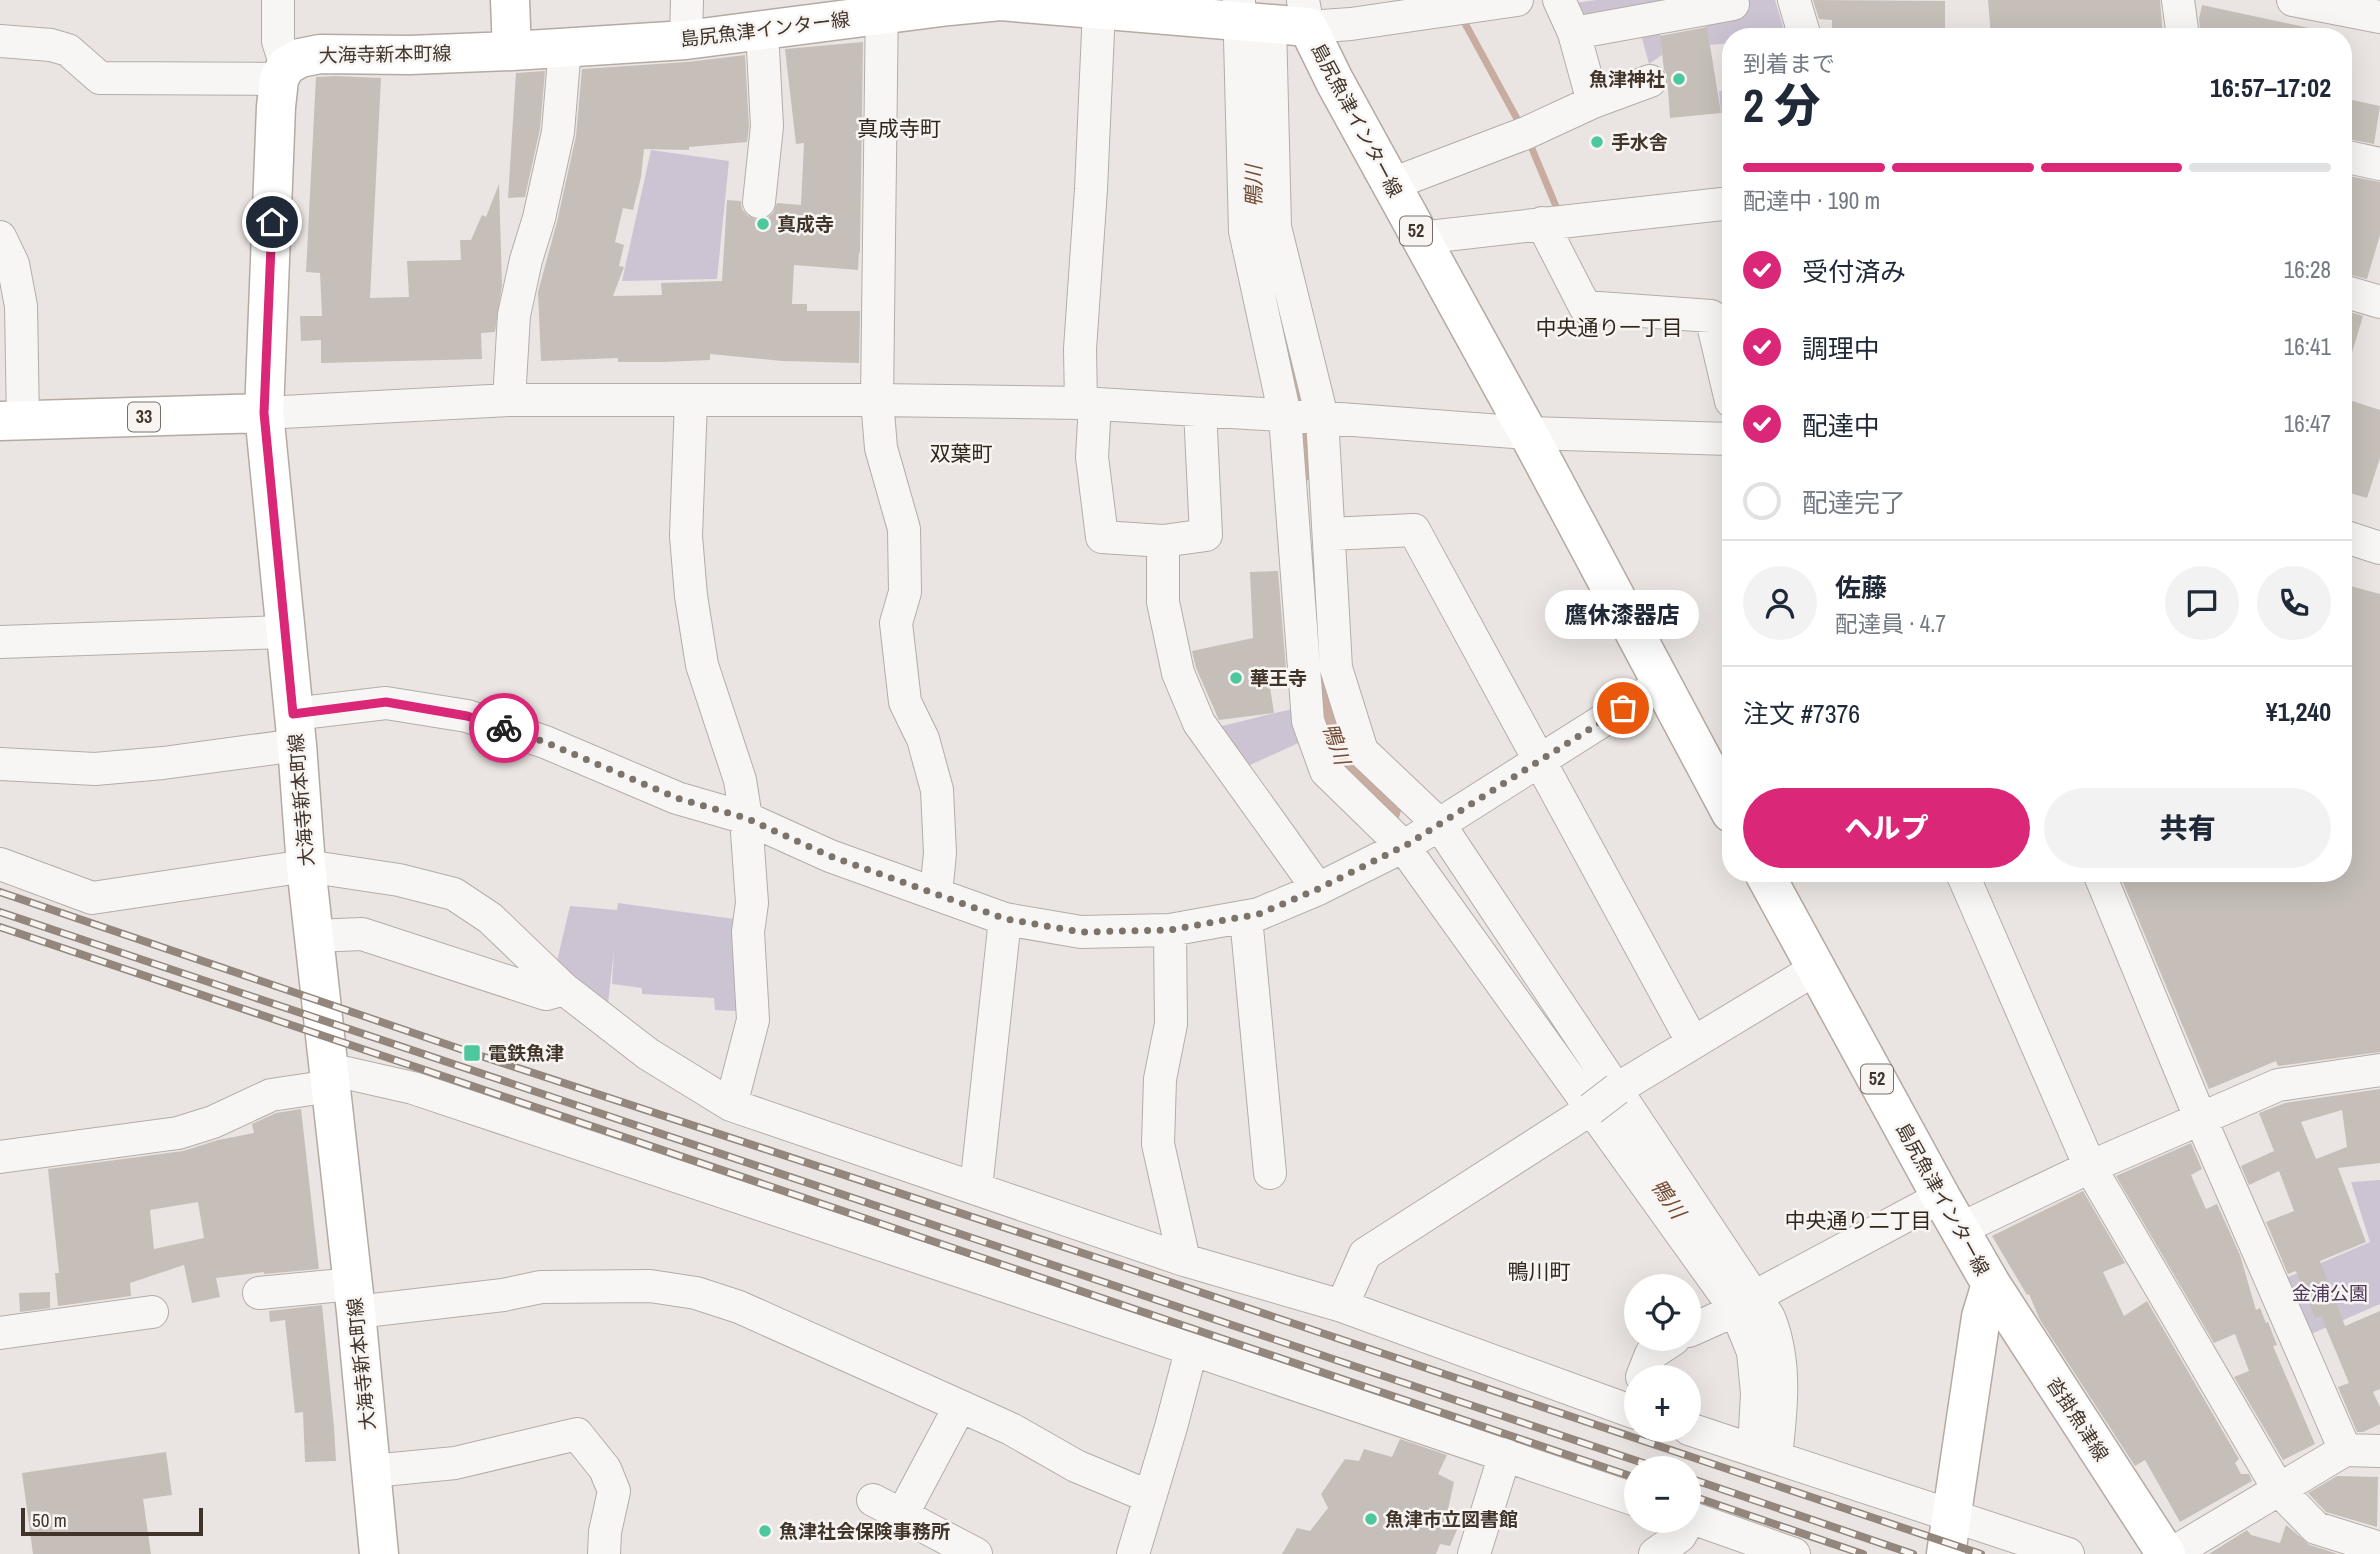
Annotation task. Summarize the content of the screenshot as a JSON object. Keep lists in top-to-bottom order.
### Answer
{
  "streets": {
    "main road": [
      "島尻魚津インター線",
      "大海寺新本町線",
      "52",
      "33",
      "沓掛魚津線"
    ]
  },
  "crossings": [
    ["島尻魚津インター線", "大海寺新本町線"],
    ["島尻魚津インター線", "沓掛魚津線"],
    ["大海寺新本町線", "33"]
  ],
  "districts": [
    "真成寺町",
    "中央通り一丁目",
    "双葉町",
    "中央通り二丁目",
    "鴨川町"
  ],
  "water": ["鴨川"],
  "parks": ["金浦公園"],
  "places": {
    "other": [
      "魚津神社",
      "手水舎",
      "真成寺",
      "華王寺",
      "鷹休漆器店",
      "魚津市立図書館",
      "魚津社会保険事務所"
    ],
    "transit": ["電鉄魚津"]
  },
  "scale_bar": "50 m",
  "page": {
    "heading": ["2 分", "到着まで", "16:57–17:02"],
    "panel": [
      "佐藤",
      "配達員 · 4.7",
      "注文 #7376",
      "¥1,240"
    ],
    "bar": "配達中 · 190 m",
    "list": [
      ["受付済み", "16:28"],
      ["調理中", "16:41"],
      ["配達中", "16:47"],
      "配達完了"
    ],
    "bubble": "鷹休漆器店",
    "buttons": ["ヘルプ", "共有"],
    "map_buttons": ["+", "−"],
    "scale": "50 m"
  }
}
